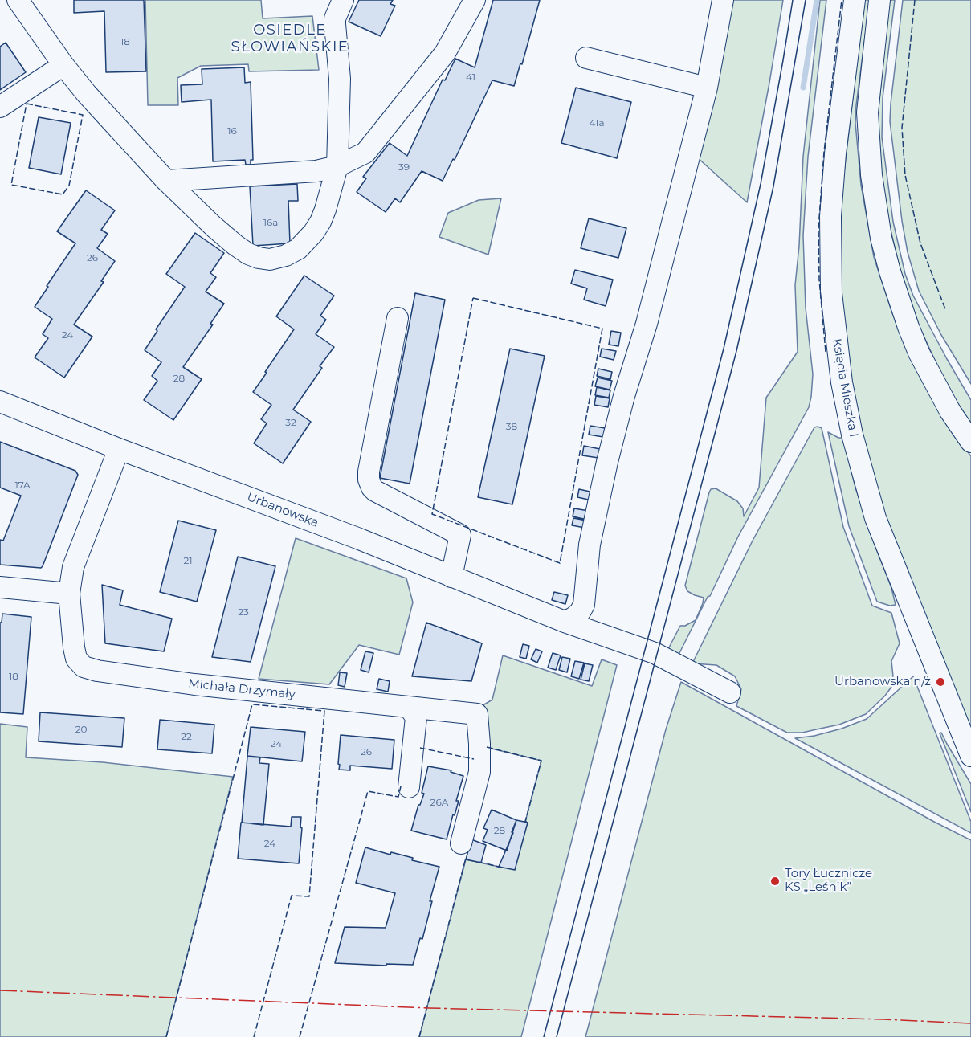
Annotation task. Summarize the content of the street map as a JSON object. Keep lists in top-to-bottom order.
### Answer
{
  "streets": {
    "street": ["Księcia Mieszka I", "Urbanowska", "Michała Drzymały"]
  },
  "crossings": [
    ["Urbanowska", "Michała Drzymały"]
  ],
  "districts": ["OSIEDLE SŁOWIAŃSKIE"],
  "places": ["Urbanowska n/ż", "Tory Łucznicze KS „Leśnik”"],
  "house_numbers": [
    "18",
    "41",
    "41a",
    "16",
    "39",
    "16a",
    "26",
    "24",
    "28",
    "32",
    "38",
    "17A",
    "21",
    "23",
    "18",
    "20",
    "22",
    "24",
    "26",
    "26A",
    "28",
    "24"
  ]
}
